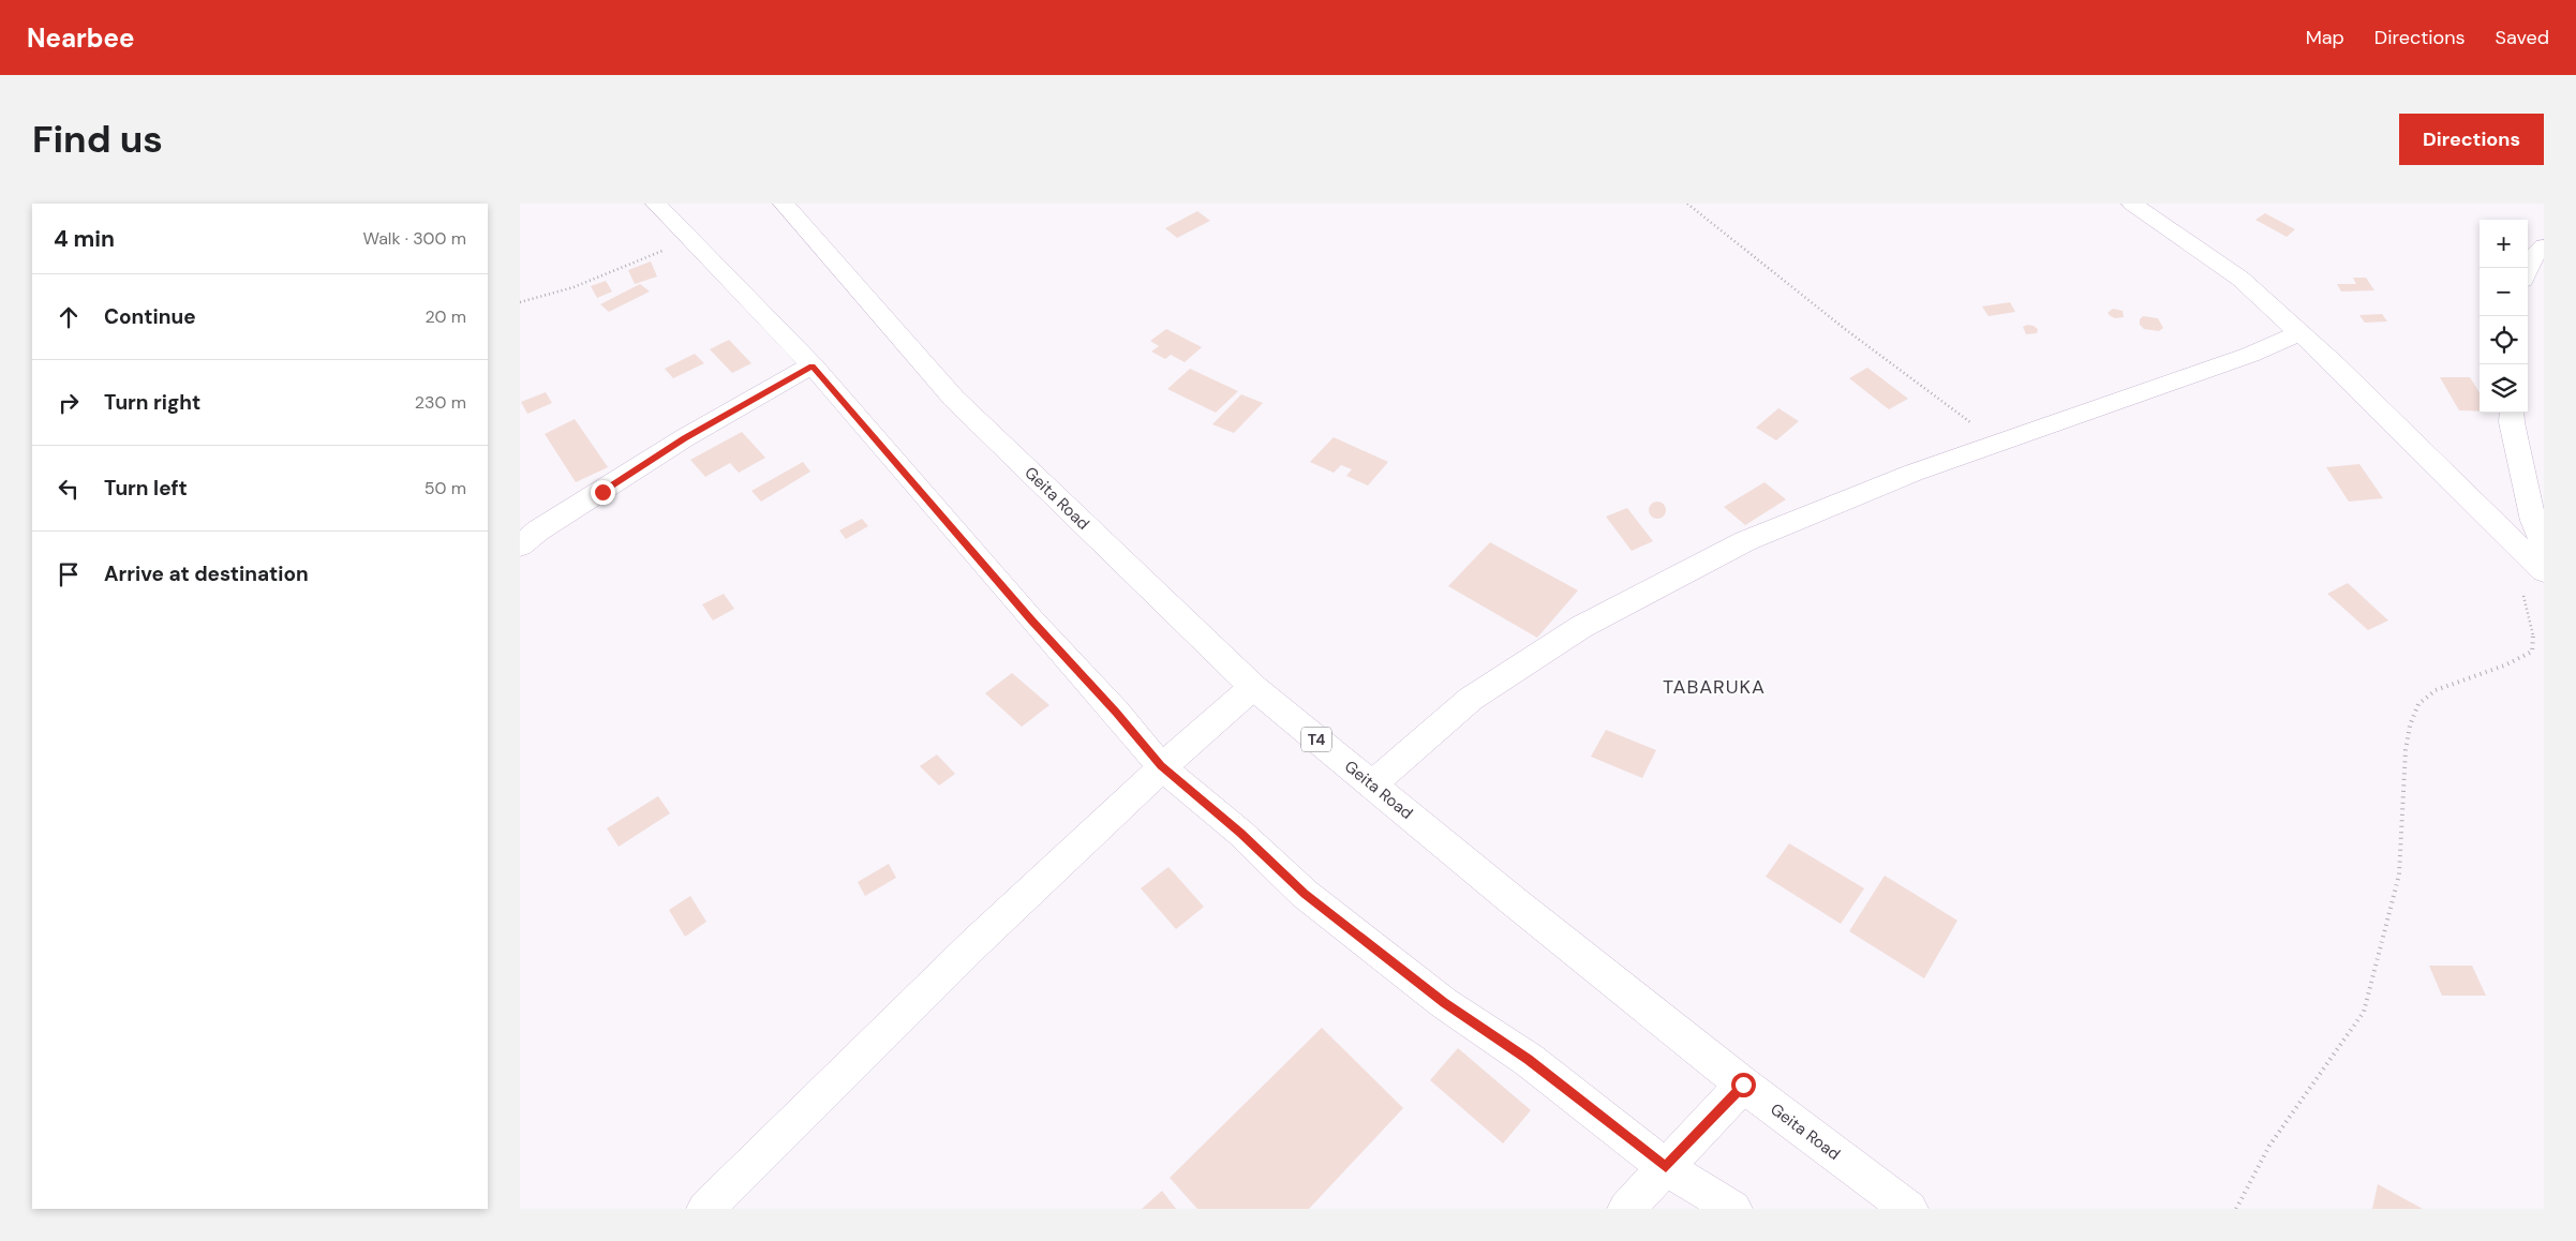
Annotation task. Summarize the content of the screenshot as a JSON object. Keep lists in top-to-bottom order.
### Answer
{
  "streets": {
    "main road": ["Geita Road", "T4"]
  },
  "districts": ["TABARUKA"],
  "page": {
    "header": "Nearbee",
    "nav": ["Map", "Directions", "Saved"],
    "buttons": "Directions",
    "title": "Find us",
    "heading": ["4 min", "Walk · 300 m"],
    "map_buttons": ["+", "−"],
    "list": [
      ["Continue", "20 m"],
      ["Turn right", "230 m"],
      ["Turn left", "50 m"],
      "Arrive at destination"
    ]
  }
}
